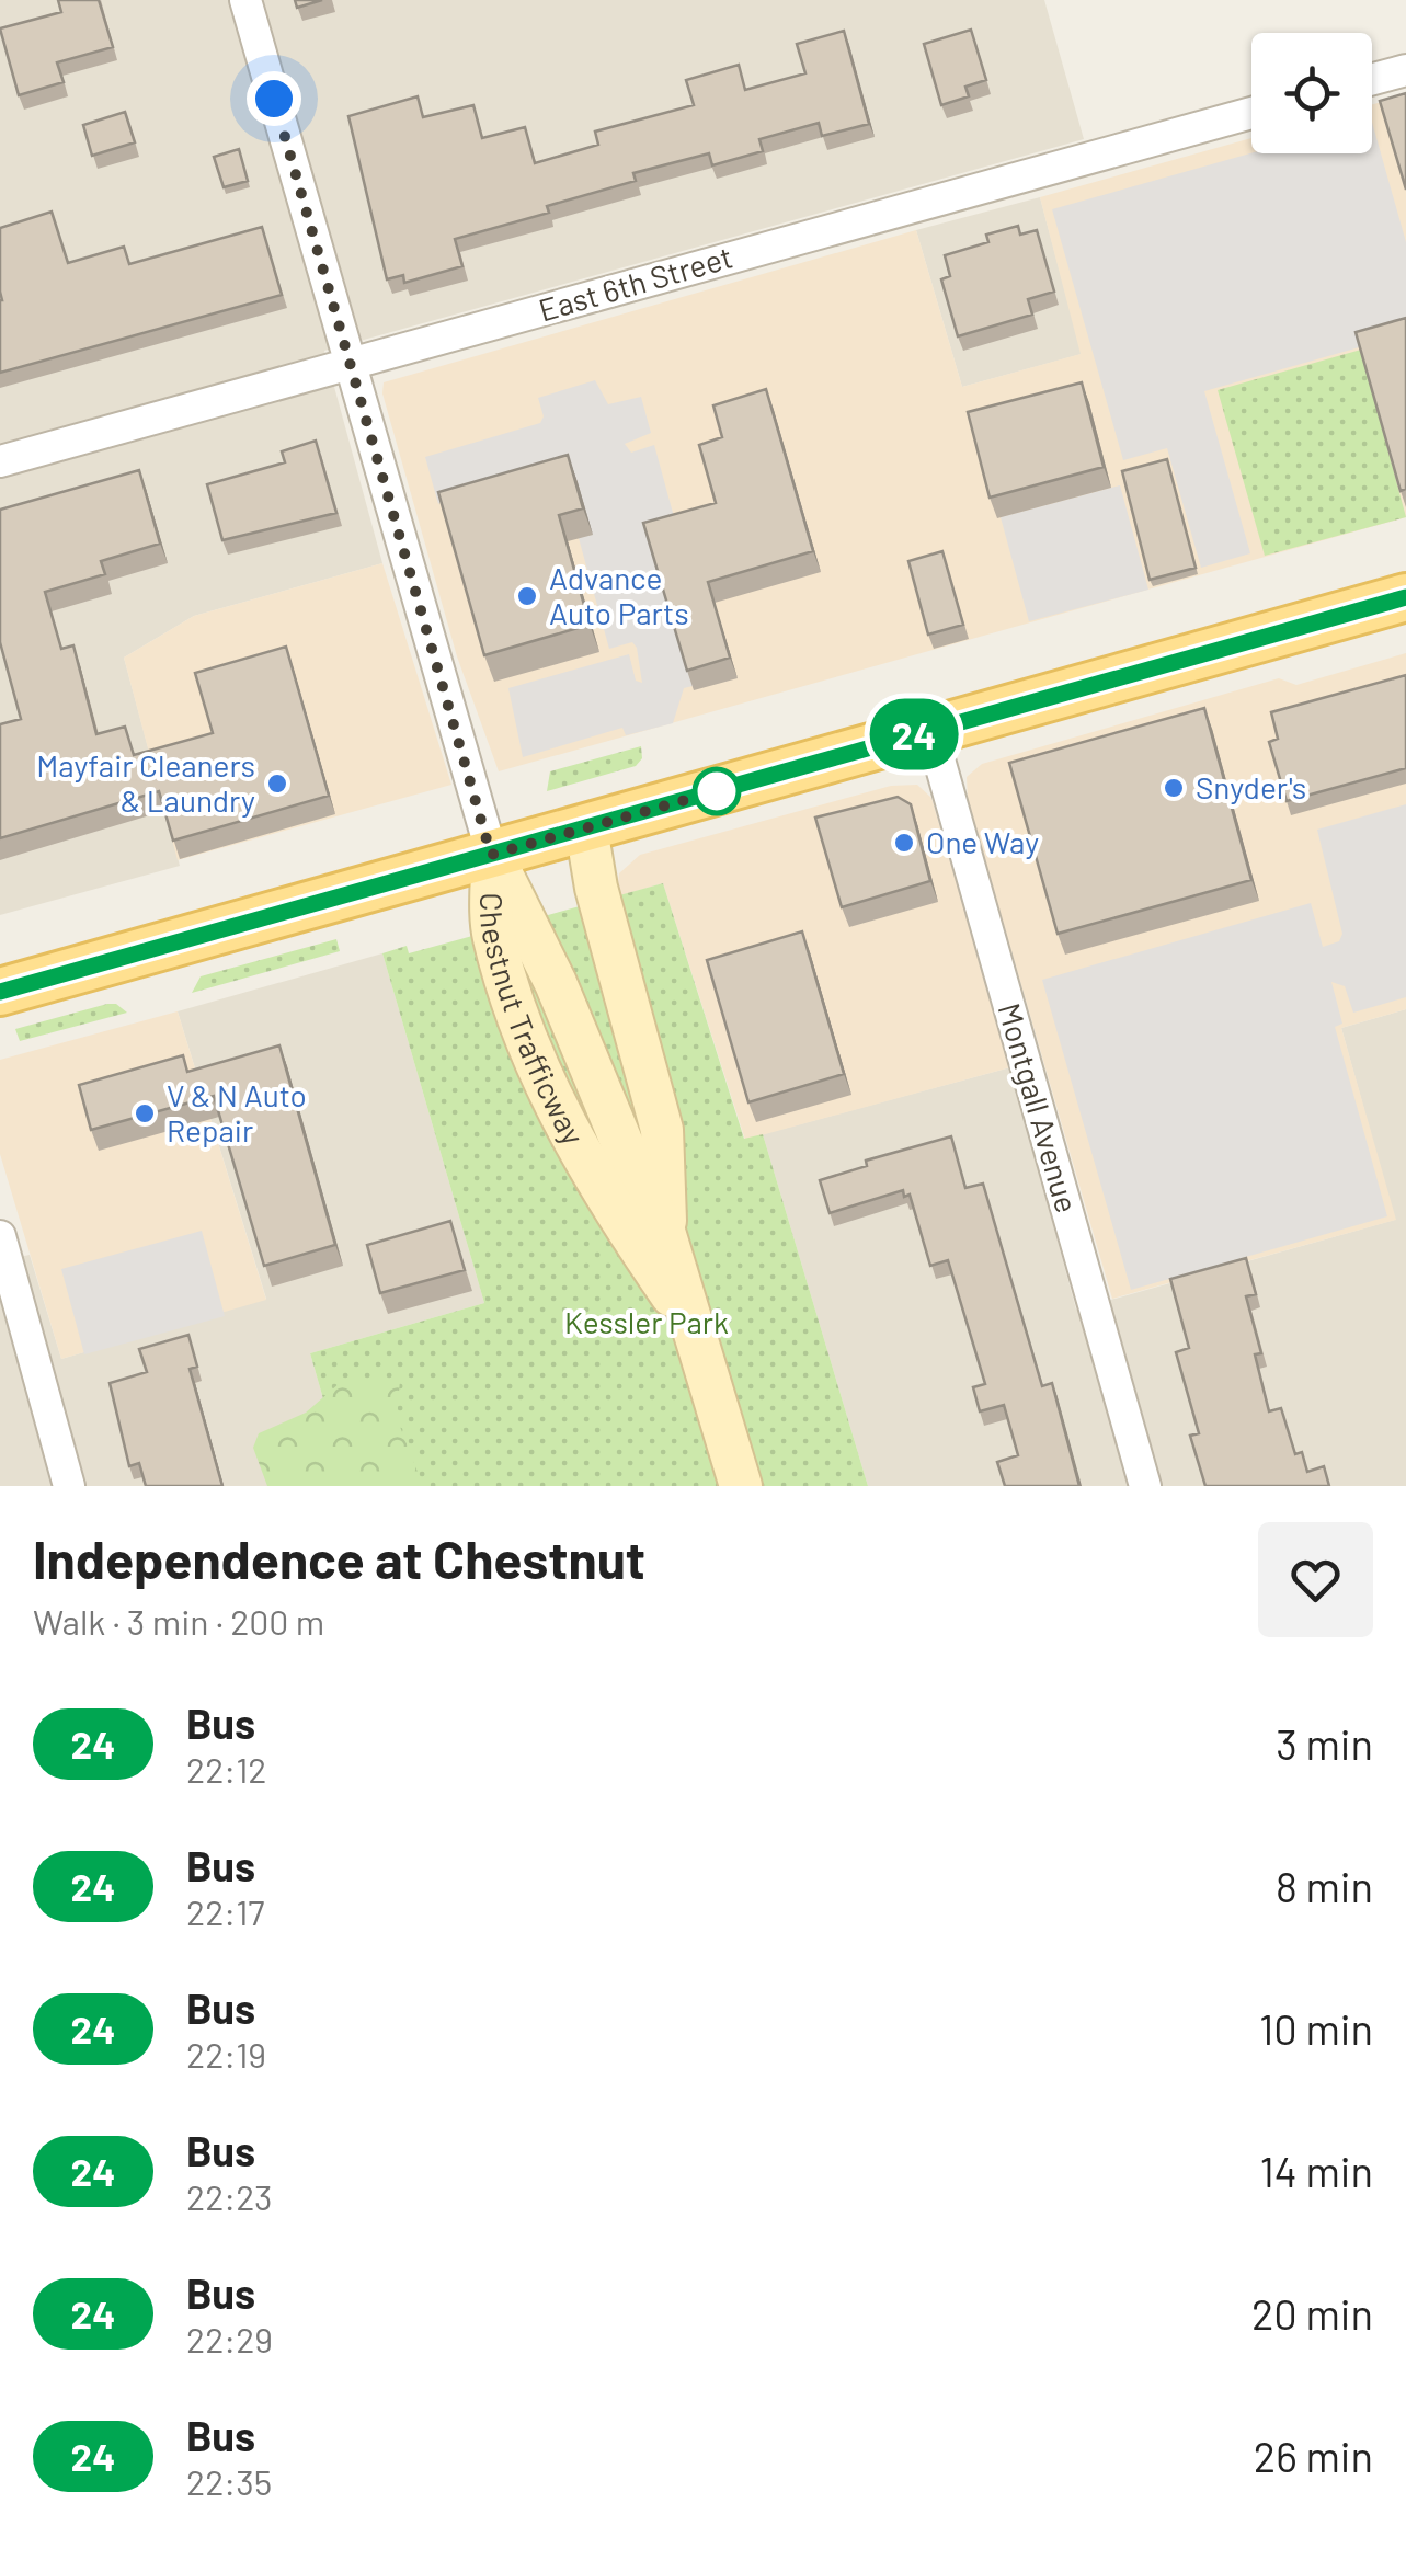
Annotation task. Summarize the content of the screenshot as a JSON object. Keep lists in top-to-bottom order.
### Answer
{
  "streets": {
    "street": ["East 6th Street", "Chestnut Trafficway", "Montgall Avenue"]
  },
  "parks": ["Kessler Park"],
  "places": [
    "Advance Auto Parts",
    "Mayfair Cleaners & Laundry",
    "Snyder's",
    "One Way",
    "V & N Auto Repair"
  ],
  "lines": ["bus line 24"],
  "page": {
    "on_map": "24",
    "heading": ["Independence at Chestnut", "Walk · 3 min · 200 m"],
    "list": [
      {
        "mark": "24",
        "name": "Bus",
        "note": "22:12",
        "value": "3 min"
      },
      {
        "mark": "24",
        "name": "Bus",
        "note": "22:17",
        "value": "8 min"
      },
      {
        "mark": "24",
        "name": "Bus",
        "note": "22:19",
        "value": "10 min"
      },
      {
        "mark": "24",
        "name": "Bus",
        "note": "22:23",
        "value": "14 min"
      },
      {
        "mark": "24",
        "name": "Bus",
        "note": "22:29",
        "value": "20 min"
      },
      {
        "mark": "24",
        "name": "Bus",
        "note": "22:35",
        "value": "26 min"
      }
    ]
  }
}
